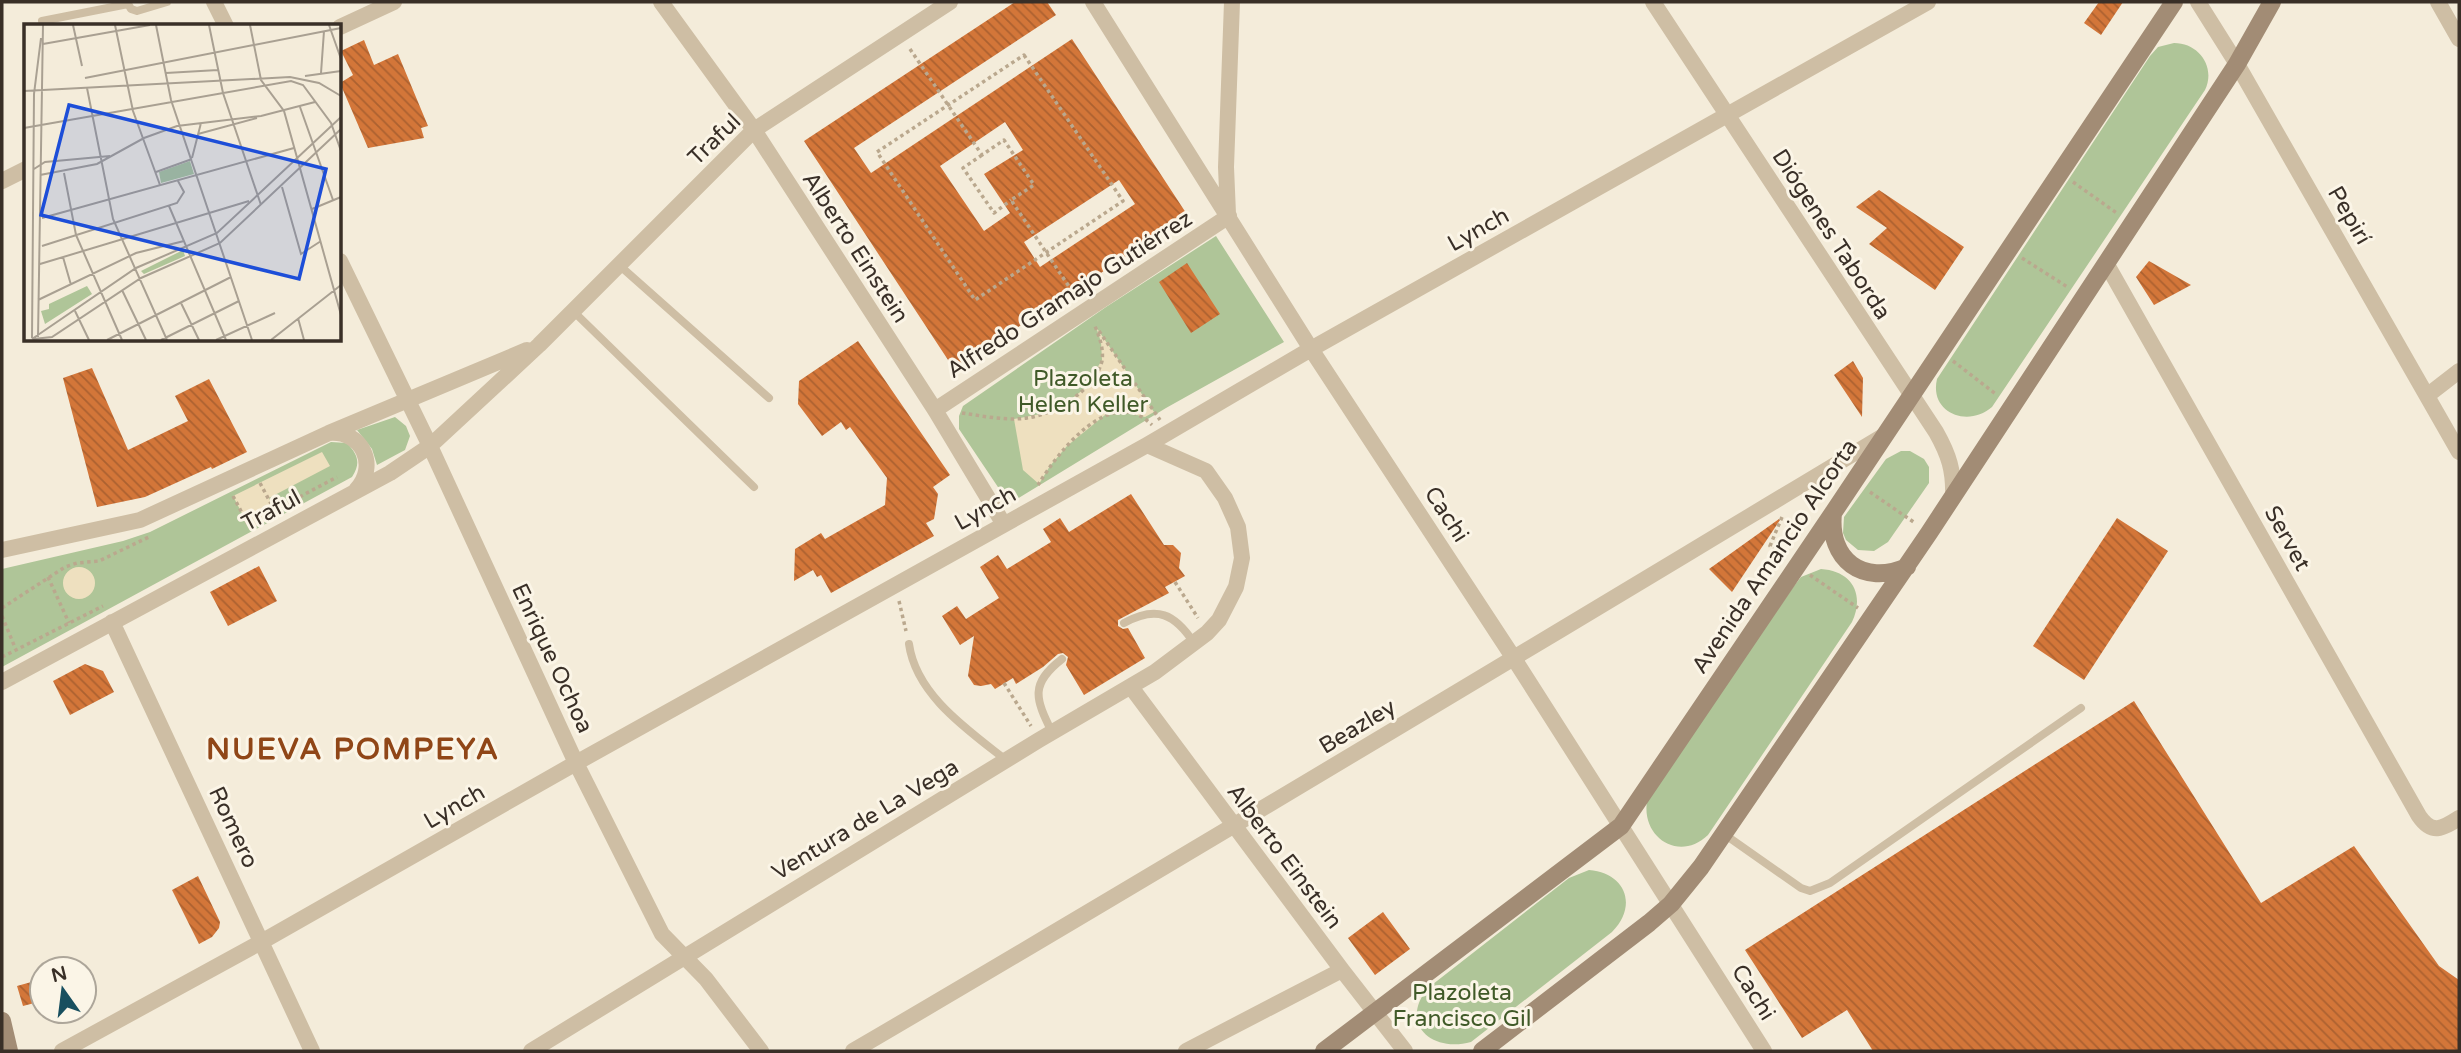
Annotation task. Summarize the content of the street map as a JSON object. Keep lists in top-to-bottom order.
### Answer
{
  "streets": {
    "main road": ["Avenida Amancio Alcorta"],
    "street": [
      "Traful",
      "Pepirí",
      "Lynch",
      "Diógenes Taborda",
      "Alberto Einstein",
      "Alfredo Gramajo Gutiérrez",
      "Cachi",
      "Servet",
      "Enrique Ochoa",
      "Beazley",
      "Ventura de La Vega",
      "Romero"
    ]
  },
  "crossings": [
    ["Traful", "Alberto Einstein"],
    ["Traful", "Enrique Ochoa"],
    ["Traful", "Romero"],
    ["Lynch", "Diógenes Taborda"],
    ["Lynch", "Alberto Einstein"],
    ["Lynch", "Cachi"],
    ["Lynch", "Enrique Ochoa"],
    ["Lynch", "Ventura de La Vega"],
    ["Lynch", "Romero"],
    ["Diógenes Taborda", "Avenida Amancio Alcorta"],
    ["Alberto Einstein", "Alfredo Gramajo Gutiérrez"],
    ["Alberto Einstein", "Avenida Amancio Alcorta"],
    ["Alberto Einstein", "Beazley"],
    ["Alberto Einstein", "Ventura de La Vega"],
    ["Alfredo Gramajo Gutiérrez", "Cachi"],
    ["Cachi", "Avenida Amancio Alcorta"],
    ["Cachi", "Beazley"],
    ["Avenida Amancio Alcorta", "Beazley"],
    ["Enrique Ochoa", "Ventura de La Vega"]
  ],
  "districts": ["NUEVA POMPEYA"],
  "parks": ["Plazoleta Helen Keller", "Plazoleta Francisco Gil"],
  "north": "top"
}
